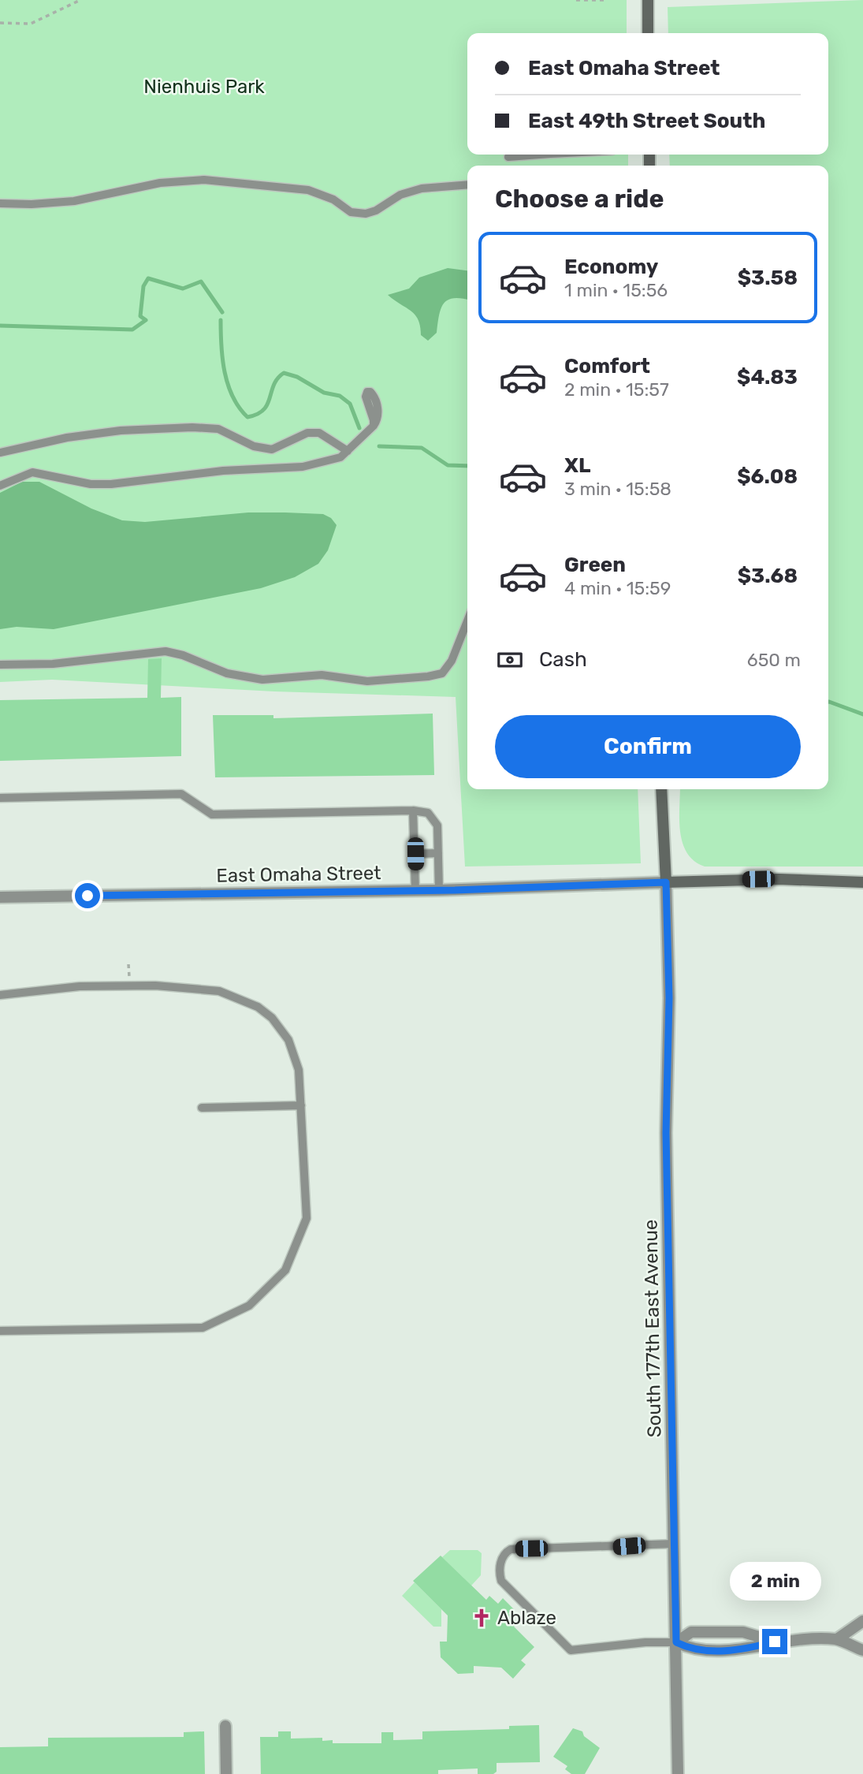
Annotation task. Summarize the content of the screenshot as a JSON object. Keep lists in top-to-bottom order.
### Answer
{
  "streets": {
    "main road": ["East Omaha Street"],
    "street": ["South 177th East Avenue"]
  },
  "crossings": [
    ["East Omaha Street", "South 177th East Avenue"]
  ],
  "parks": ["Nienhuis Park"],
  "places": {
    "church": ["Ablaze"]
  },
  "page": {
    "banner": ["East Omaha Street", "East 49th Street South"],
    "heading": "Choose a ride",
    "list": [
      {
        "name": "Economy",
        "note": "1 min · 15:56",
        "value": "$3.58"
      },
      {
        "name": "Comfort",
        "note": "2 min · 15:57",
        "value": "$4.83"
      },
      {
        "name": "XL",
        "note": "3 min · 15:58",
        "value": "$6.08"
      },
      {
        "name": "Green",
        "note": "4 min · 15:59",
        "value": "$3.68"
      }
    ],
    "pay": ["Cash", "650 m"],
    "buttons": "Confirm",
    "bubble": "2 min"
  }
}
